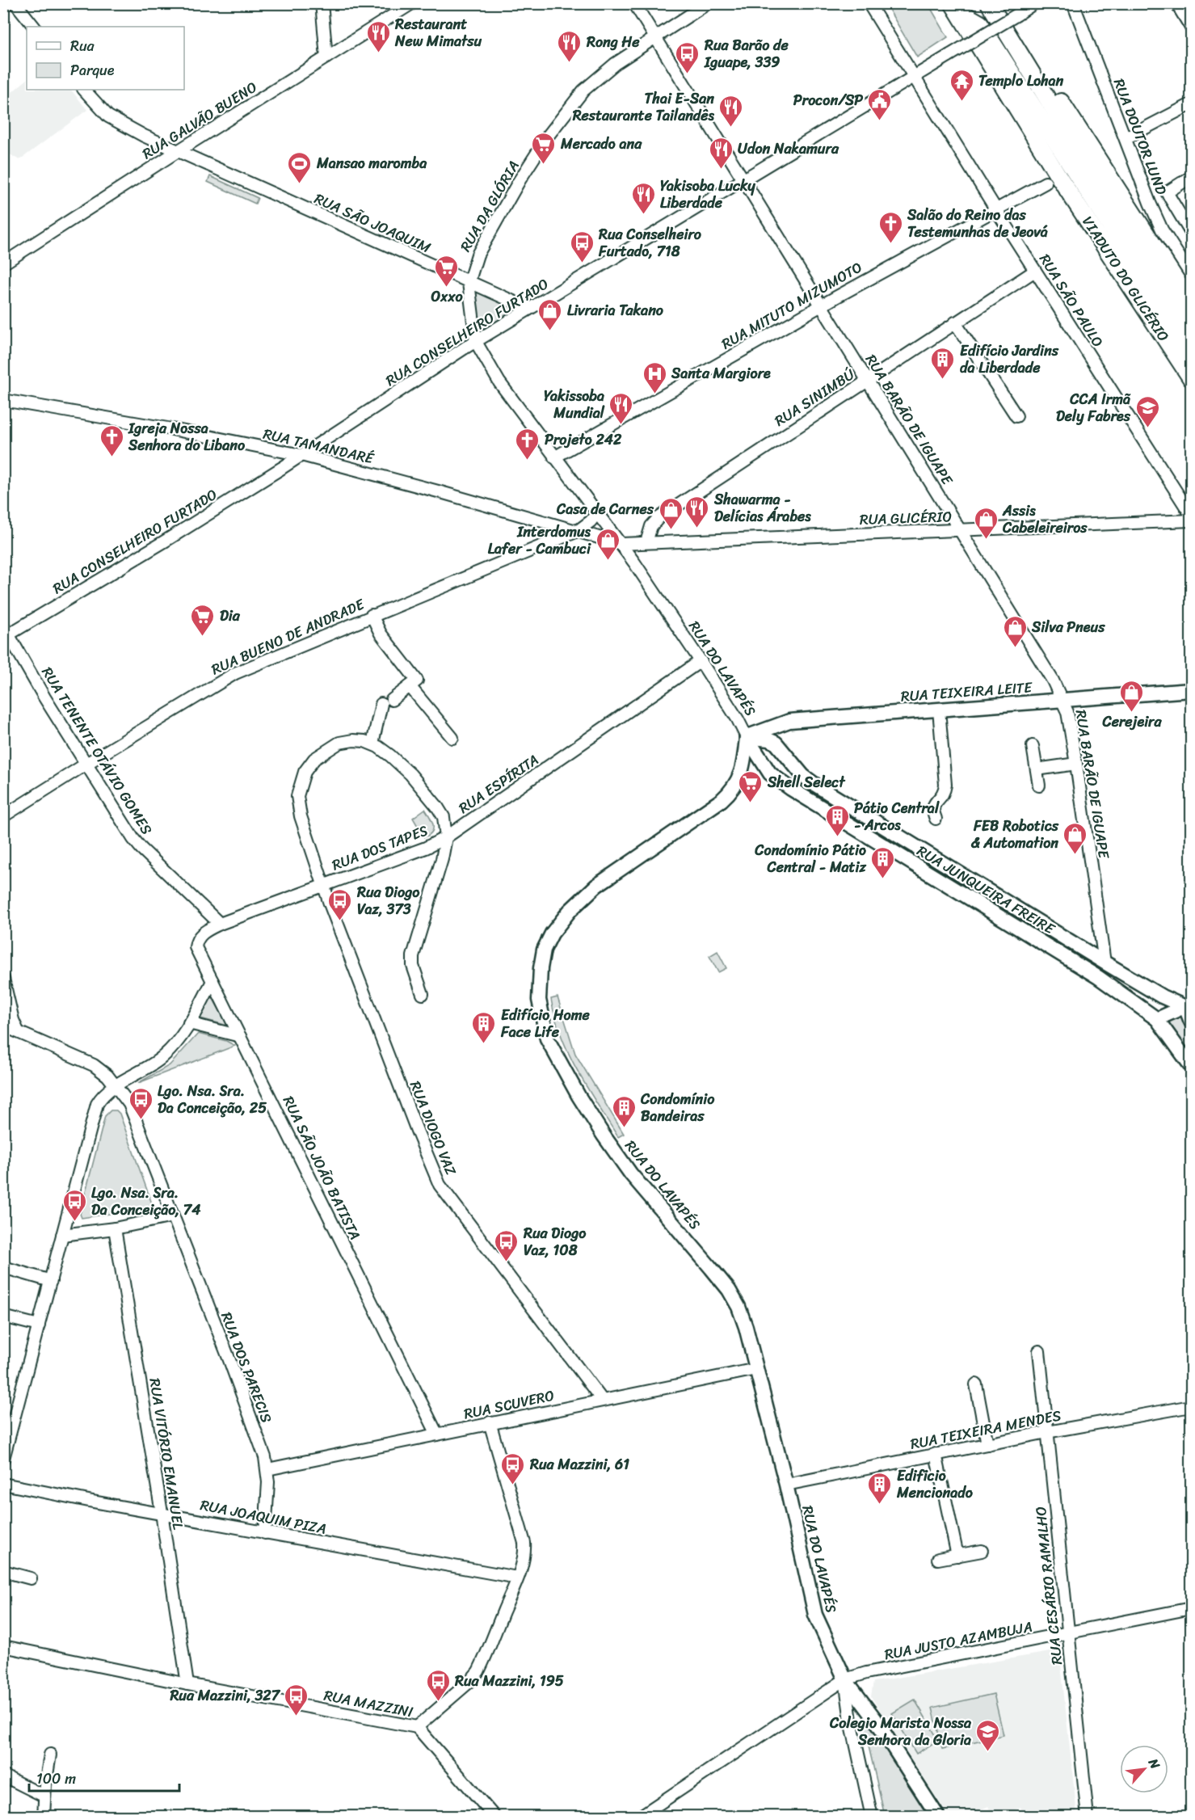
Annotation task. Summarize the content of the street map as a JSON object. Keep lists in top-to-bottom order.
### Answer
{
  "streets": {
    "highway": ["VIADUTO DO GLICÉRIO"],
    "main road": ["RUA DO LAVAPÉS", "RUA TEIXEIRA LEITE", "RUA JUNQUEIRA FREIRE"],
    "street": [
      "RUA GALVÃO BUENO",
      "RUA DOUTOR LUND",
      "RUA DA GLÓRIA",
      "RUA SÃO JOAQUIM",
      "RUA SÃO PAULO",
      "RUA MITUTO MIZUMOTO",
      "RUA CONSELHEIRO FURTADO",
      "RUA SINIMBÚ",
      "RUA BARÃO DE IGUAPE",
      "RUA TAMANDARÉ",
      "RUA GLICÉRIO",
      "RUA BUENO DE ANDRADE",
      "RUA TENENTE OTÁVIO GOMES",
      "RUA ESPÍRITA",
      "RUA DOS TAPES",
      "RUA DIOGO VAZ",
      "RUA SÃO JOÃO BATISTA",
      "RUA DOS PARECIS",
      "RUA SCUVERO",
      "RUA TEIXEIRA MENDES",
      "RUA VITÓRIO EMANUEL",
      "RUA JOAQUIM PIZA",
      "RUA CESÁRIO RAMALHO",
      "RUA JUSTO AZAMBUJA",
      "RUA MAZZINI"
    ]
  },
  "crossings": [
    ["RUA GALVÃO BUENO", "RUA SÃO JOAQUIM"],
    ["RUA DA GLÓRIA", "RUA SÃO JOAQUIM"],
    ["RUA DA GLÓRIA", "RUA MITUTO MIZUMOTO"],
    ["RUA DA GLÓRIA", "RUA CONSELHEIRO FURTADO"],
    ["RUA DA GLÓRIA", "RUA BARÃO DE IGUAPE"],
    ["RUA DA GLÓRIA", "RUA TAMANDARÉ"],
    ["RUA DA GLÓRIA", "RUA GLICÉRIO"],
    ["RUA DA GLÓRIA", "RUA BUENO DE ANDRADE"],
    ["RUA DA GLÓRIA", "RUA DO LAVAPÉS"],
    ["RUA SÃO JOAQUIM", "RUA CONSELHEIRO FURTADO"],
    ["VIADUTO DO GLICÉRIO", "RUA MITUTO MIZUMOTO"],
    ["RUA SÃO PAULO", "RUA MITUTO MIZUMOTO"],
    ["RUA SÃO PAULO", "RUA CONSELHEIRO FURTADO"],
    ["RUA SÃO PAULO", "RUA SINIMBÚ"],
    ["RUA MITUTO MIZUMOTO", "RUA BARÃO DE IGUAPE"],
    ["RUA CONSELHEIRO FURTADO", "RUA BARÃO DE IGUAPE"],
    ["RUA CONSELHEIRO FURTADO", "RUA TAMANDARÉ"],
    ["RUA CONSELHEIRO FURTADO", "RUA TENENTE OTÁVIO GOMES"],
    ["RUA SINIMBÚ", "RUA BARÃO DE IGUAPE"],
    ["RUA SINIMBÚ", "RUA GLICÉRIO"],
    ["RUA SINIMBÚ", "RUA DO LAVAPÉS"],
    ["RUA BARÃO DE IGUAPE", "RUA GLICÉRIO"],
    ["RUA BARÃO DE IGUAPE", "RUA TEIXEIRA LEITE"],
    ["RUA BARÃO DE IGUAPE", "RUA JUNQUEIRA FREIRE"],
    ["RUA TAMANDARÉ", "RUA GLICÉRIO"],
    ["RUA TAMANDARÉ", "RUA BUENO DE ANDRADE"],
    ["RUA TAMANDARÉ", "RUA DO LAVAPÉS"],
    ["RUA GLICÉRIO", "RUA DO LAVAPÉS"],
    ["RUA BUENO DE ANDRADE", "RUA TENENTE OTÁVIO GOMES"],
    ["RUA DO LAVAPÉS", "RUA TEIXEIRA LEITE"],
    ["RUA DO LAVAPÉS", "RUA ESPÍRITA"],
    ["RUA DO LAVAPÉS", "RUA JUNQUEIRA FREIRE"],
    ["RUA DO LAVAPÉS", "RUA SCUVERO"],
    ["RUA DO LAVAPÉS", "RUA TEIXEIRA MENDES"],
    ["RUA DO LAVAPÉS", "RUA JUSTO AZAMBUJA"],
    ["RUA TEIXEIRA LEITE", "RUA JUNQUEIRA FREIRE"],
    ["RUA TENENTE OTÁVIO GOMES", "RUA SÃO JOÃO BATISTA"],
    ["RUA ESPÍRITA", "RUA DOS TAPES"],
    ["RUA ESPÍRITA", "RUA DIOGO VAZ"],
    ["RUA ESPÍRITA", "RUA SÃO JOÃO BATISTA"],
    ["RUA DOS TAPES", "RUA DIOGO VAZ"],
    ["RUA DOS TAPES", "RUA SÃO JOÃO BATISTA"],
    ["RUA DIOGO VAZ", "RUA SÃO JOÃO BATISTA"],
    ["RUA DIOGO VAZ", "RUA SCUVERO"],
    ["RUA SÃO JOÃO BATISTA", "RUA SCUVERO"],
    ["RUA DOS PARECIS", "RUA SCUVERO"],
    ["RUA DOS PARECIS", "RUA JOAQUIM PIZA"],
    ["RUA SCUVERO", "RUA MAZZINI"],
    ["RUA TEIXEIRA MENDES", "RUA CESÁRIO RAMALHO"],
    ["RUA VITÓRIO EMANUEL", "RUA JOAQUIM PIZA"],
    ["RUA VITÓRIO EMANUEL", "RUA MAZZINI"],
    ["RUA JOAQUIM PIZA", "RUA MAZZINI"],
    ["RUA CESÁRIO RAMALHO", "RUA JUSTO AZAMBUJA"]
  ],
  "places": {
    "restaurant": [
      "Restaurant New Mimatsu",
      "Rong He",
      "Thai E-San Restaurante Tailandês",
      "Udon Nakamura",
      "Yakisoba Lucky Liberdade",
      "Yakissoba Mundial",
      "Shawarma - Delícias Árabes"
    ],
    "bus stop": [
      "Rua Barão de Iguape, 339",
      "Rua Conselheiro Furtado, 718",
      "Rua Diogo Vaz, 373",
      "Lgo. Nsa. Sra. Da Conceição, 25",
      "Lgo. Nsa. Sra. Da Conceição, 74",
      "Rua Diogo Vaz, 108",
      "Rua Mazzini, 61",
      "Rua Mazzini, 195",
      "Rua Mazzini, 327"
    ],
    "temple": ["Templo Lohan"],
    "public building": ["Procon/SP"],
    "supermarket": [
      "Mercado ana",
      "Oxxo",
      "Dia",
      "Shell Select"
    ],
    "sports": ["Mansao maromba"],
    "church": ["Salão do Reino das Testemunhas de Jeová", "Igreja Nossa Senhora do Libano", "Projeto 242"],
    "shop": [
      "Livraria Takano",
      "Casa de Carnes",
      "Assis Cabeleireiros",
      "Interdomus Lafer - Cambuci",
      "Silva Pneus",
      "Cerejeira",
      "FEB Robotics & Automation"
    ],
    "building": [
      "Edifício Jardins da Liberdade",
      "Pátio Central - Arcos",
      "Condomínio Pátio Central - Matiz",
      "Edifício Home Face Life",
      "Condomínio Bandeiras",
      "Edificio Mencionado"
    ],
    "hospital": ["Santa Margiore"],
    "school or university": ["CCA Irmã Dely Fabres", "Colegio Marista Nossa Senhora da Gloria"]
  },
  "legend": ["Rua", "Parque"],
  "scale_bar": "100 m",
  "north": "top right"
}
